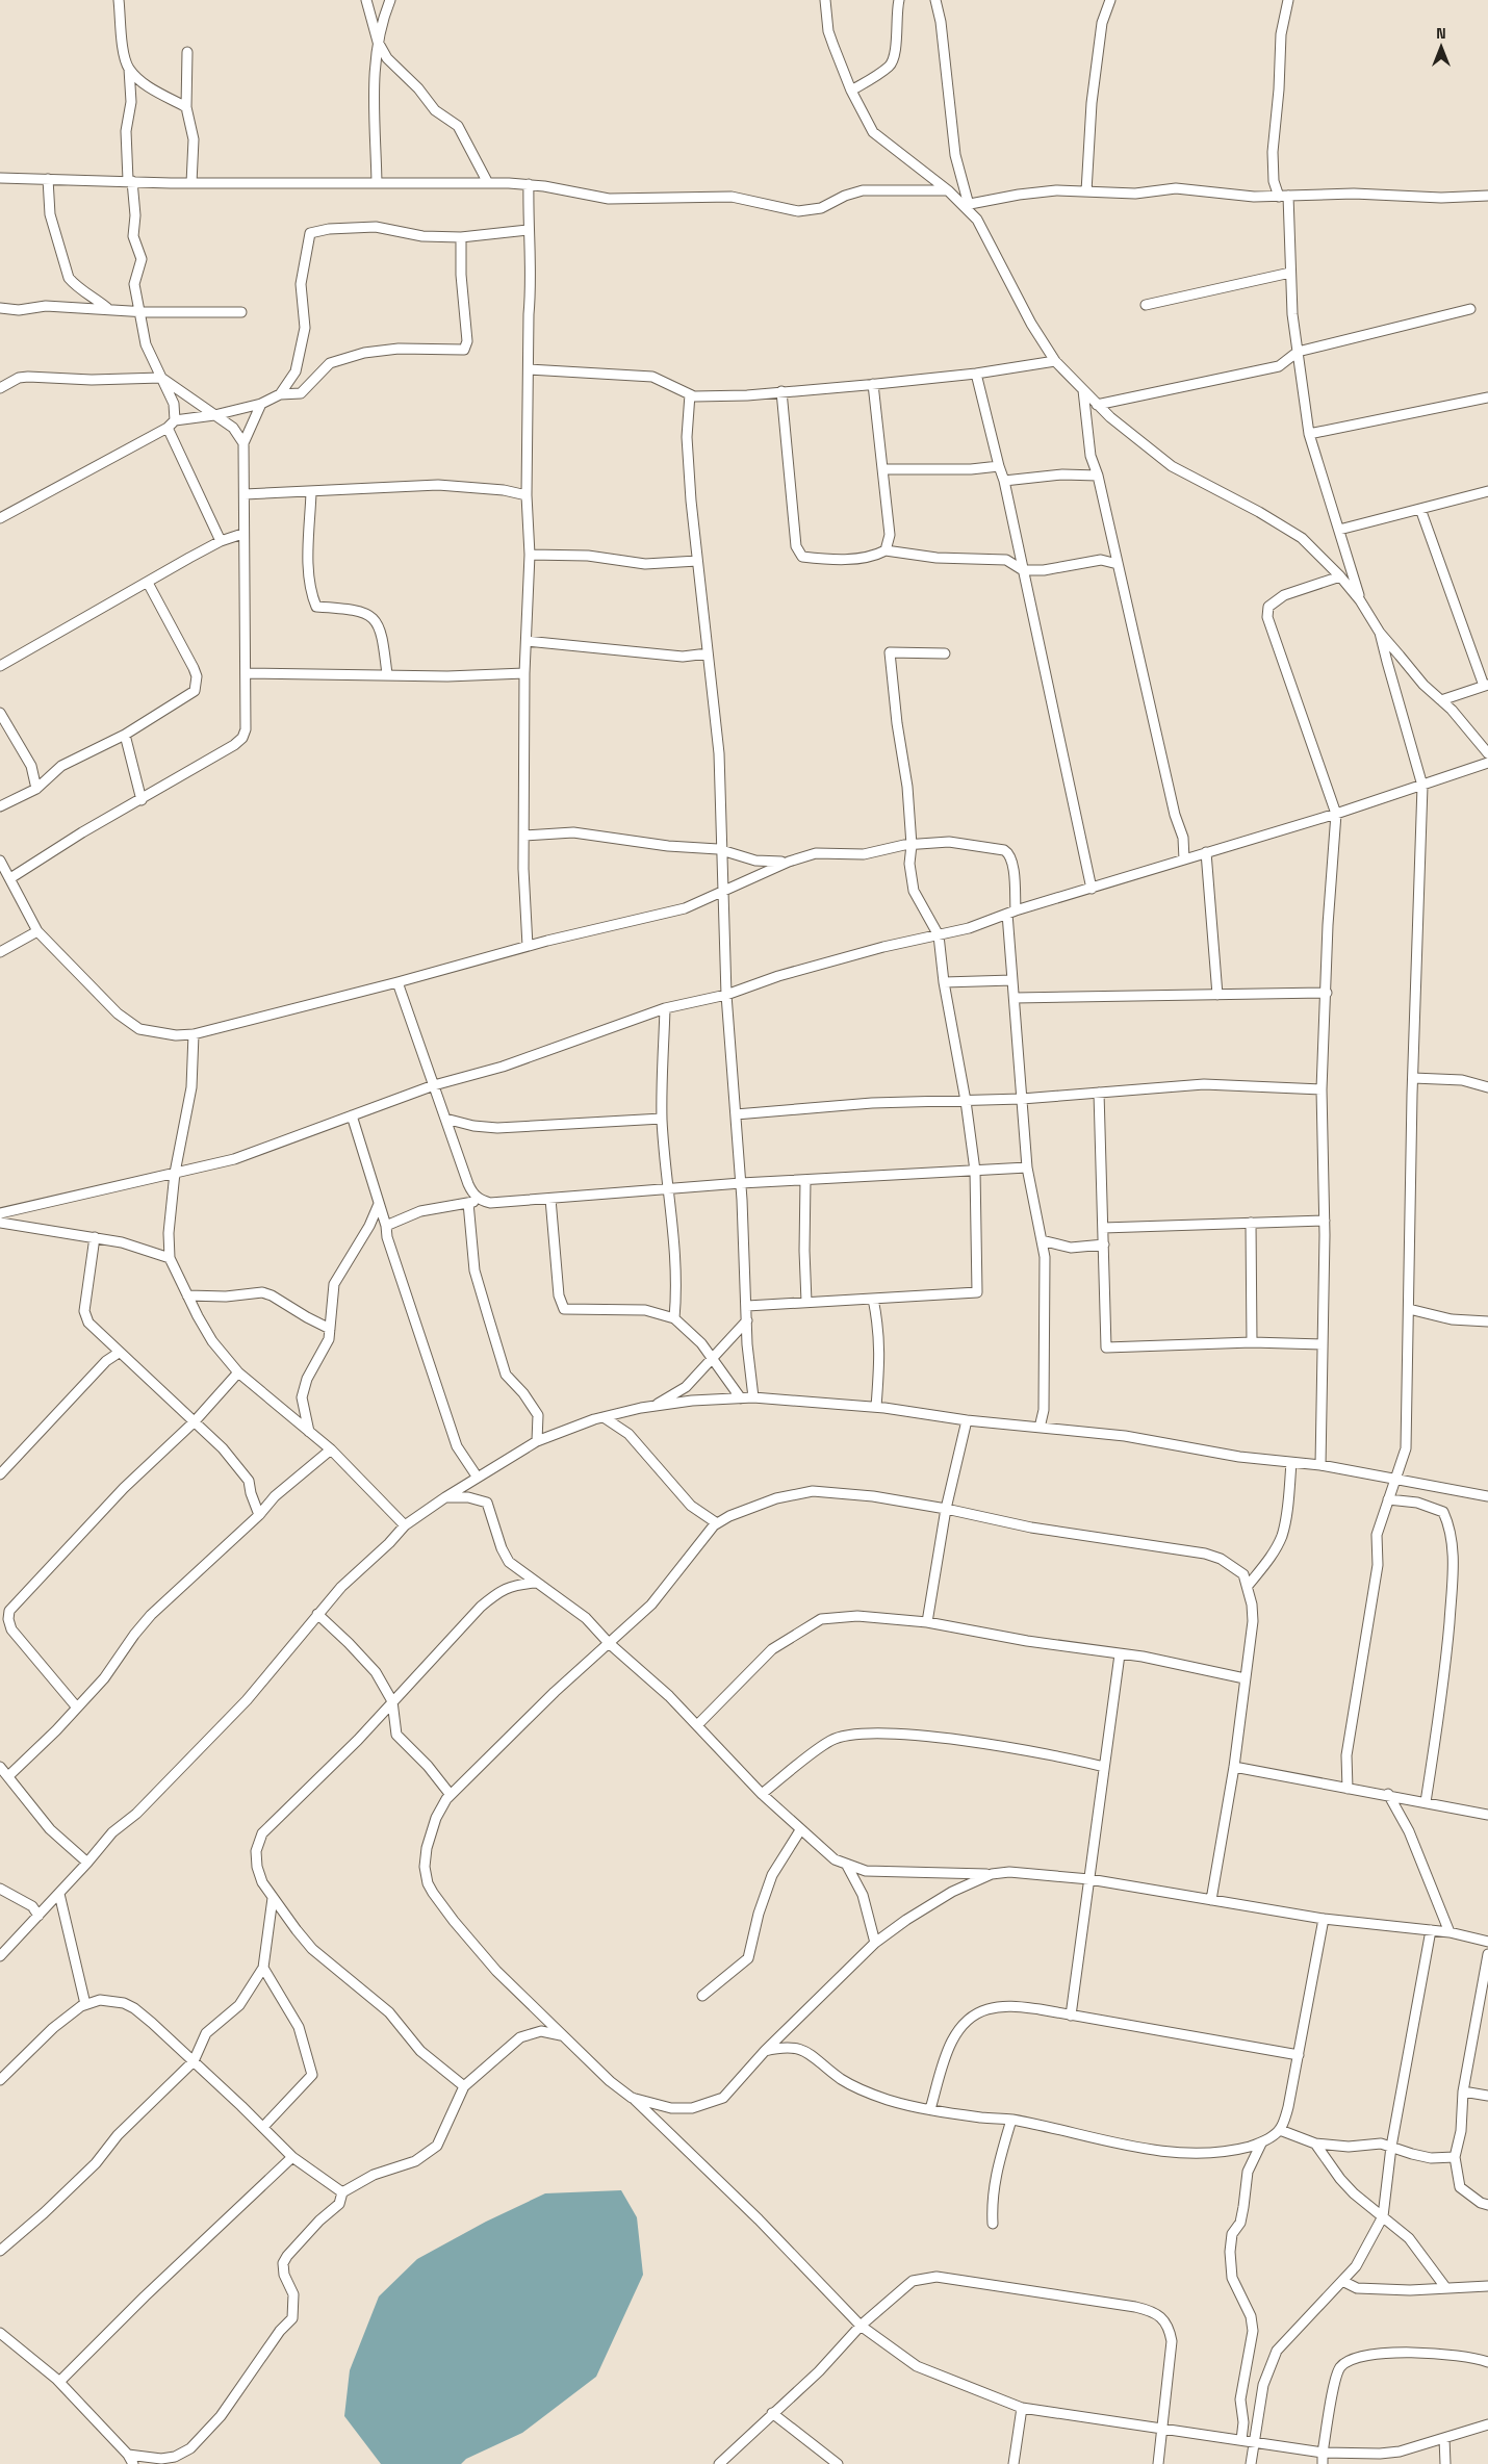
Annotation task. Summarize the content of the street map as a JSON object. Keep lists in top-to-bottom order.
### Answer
{
  "north": "top"
}
